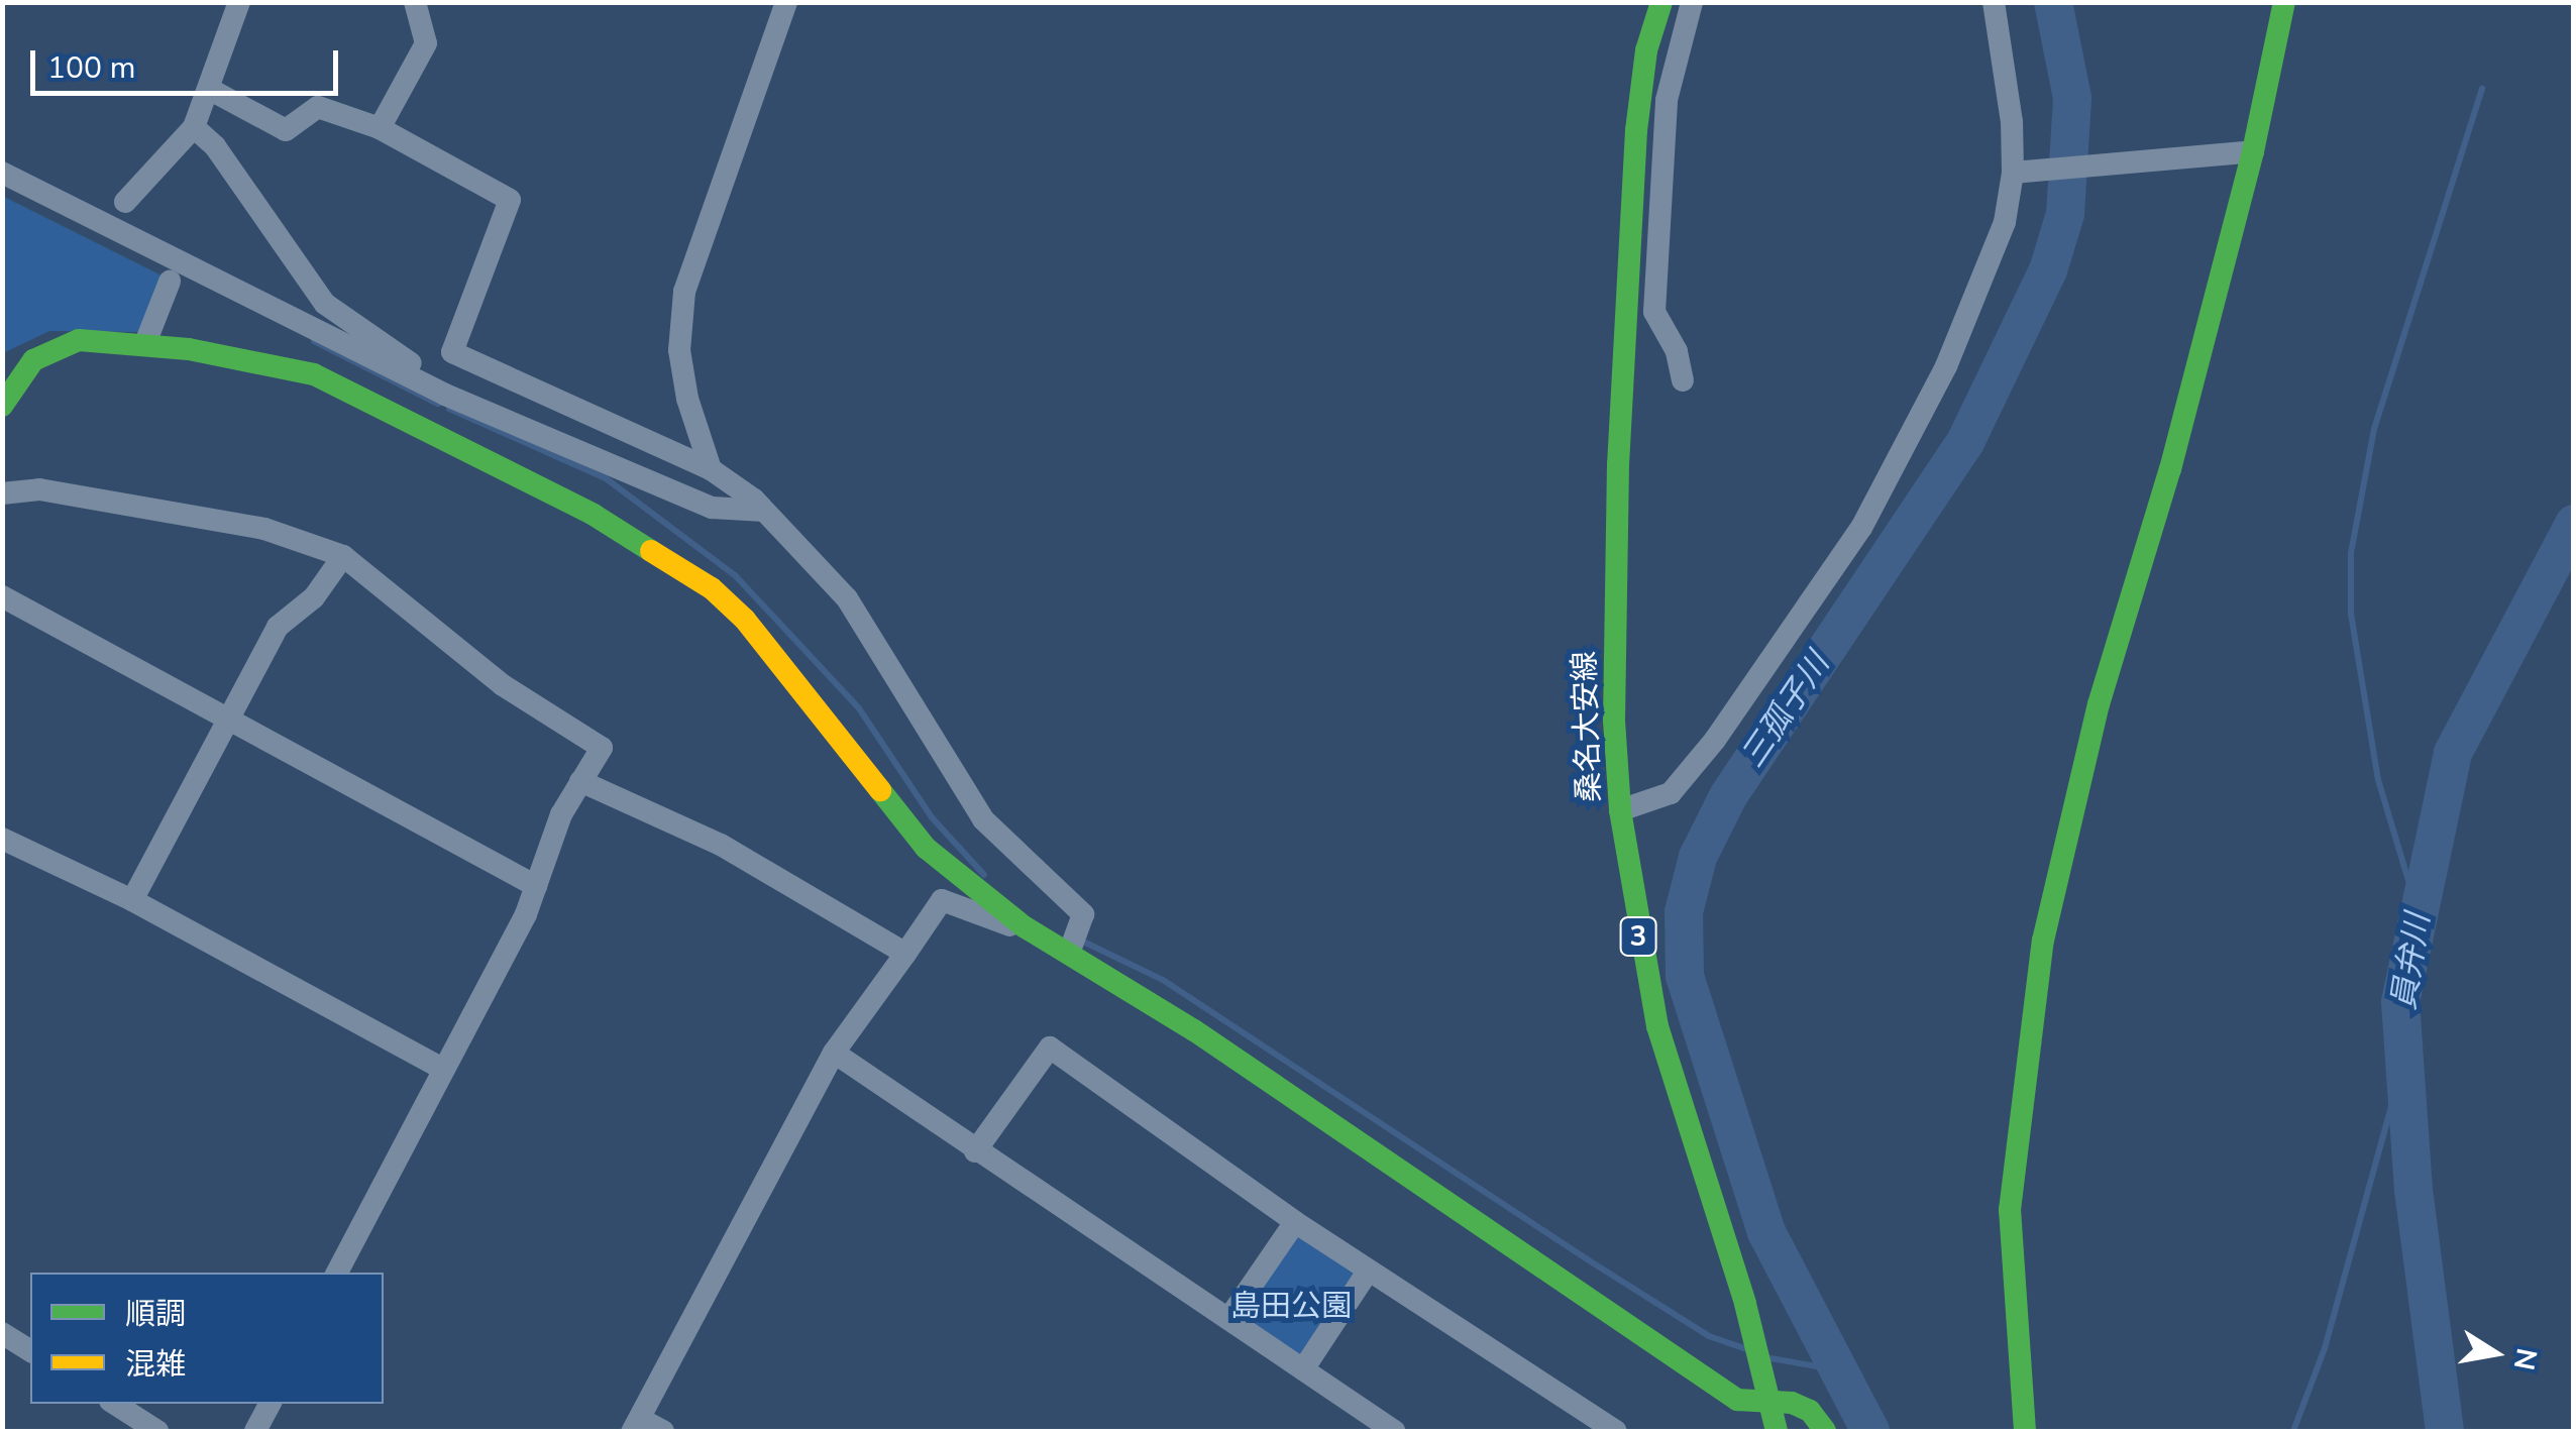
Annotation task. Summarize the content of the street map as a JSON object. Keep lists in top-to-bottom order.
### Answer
{
  "streets": {
    "street": ["桑名大安線", "3"]
  },
  "water": ["三孤子川", "員弁川"],
  "parks": ["島田公園"],
  "legend": ["順調", "混雑"],
  "scale_bar": "100 m",
  "north": "right"
}
